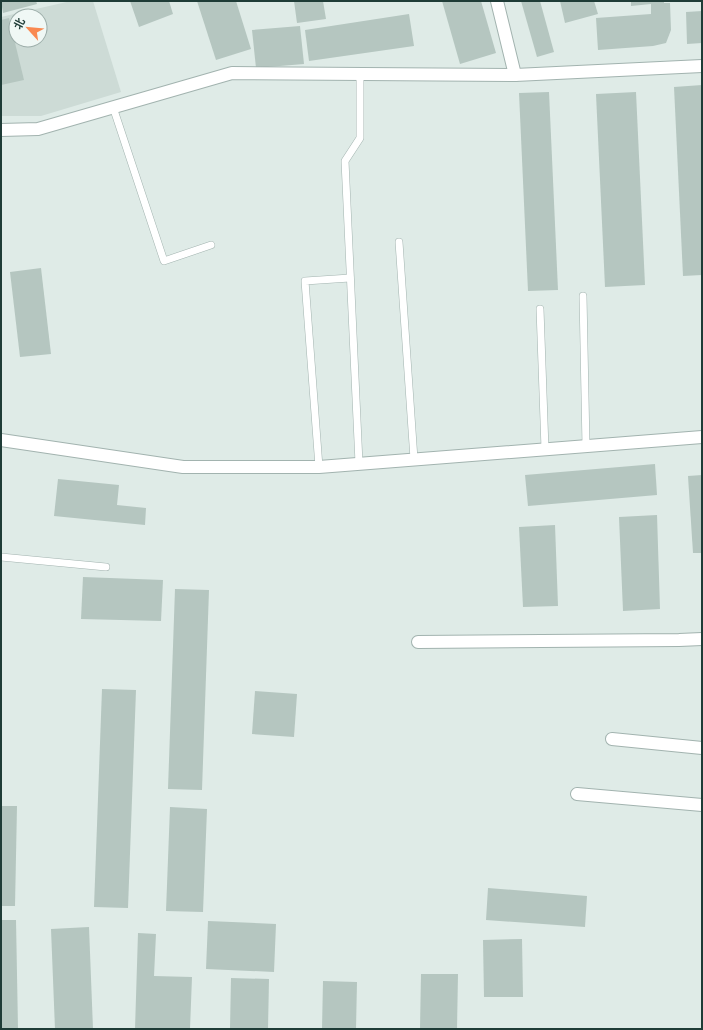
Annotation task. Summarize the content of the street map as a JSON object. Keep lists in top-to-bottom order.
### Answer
{
  "north": "top left"
}
